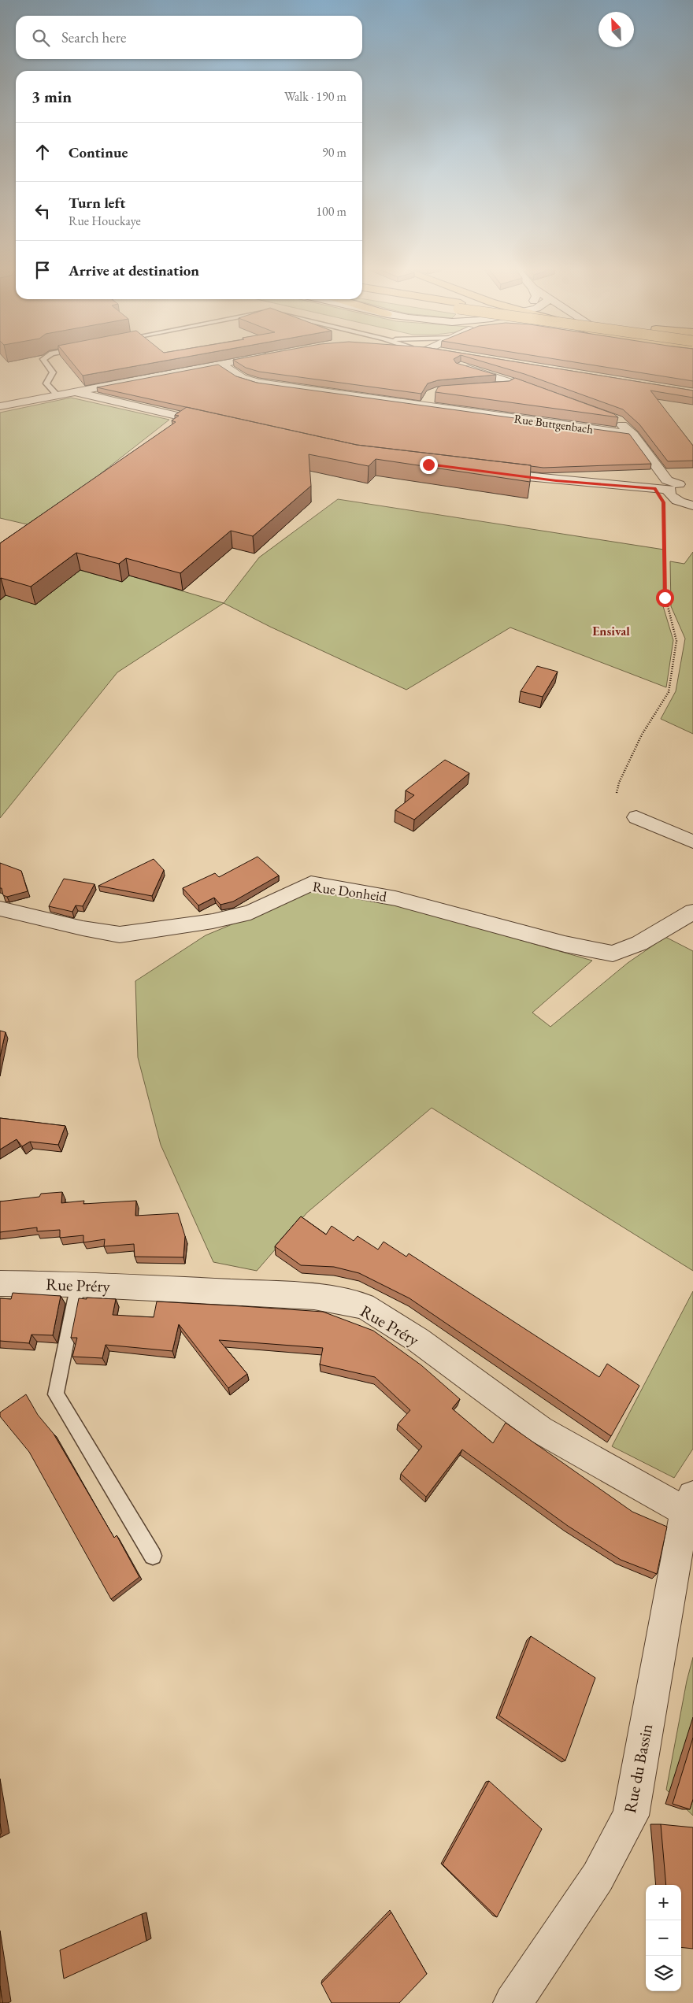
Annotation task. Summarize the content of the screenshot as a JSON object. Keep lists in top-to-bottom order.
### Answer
{
  "streets": {
    "street": [
      "Rue Buttgenbach",
      "Rue Donheid",
      "Rue Préry",
      "Rue du Bassin"
    ]
  },
  "crossings": [
    ["Rue Préry", "Rue du Bassin"]
  ],
  "districts": ["Ensival"],
  "north": "top left",
  "page": {
    "search": "Search here",
    "heading": ["3 min", "Walk · 190 m"],
    "list": [
      ["Continue", "90 m"],
      ["Turn left", "Rue Houckaye", "100 m"],
      "Arrive at destination"
    ],
    "map_buttons": ["+", "−"]
  }
}
